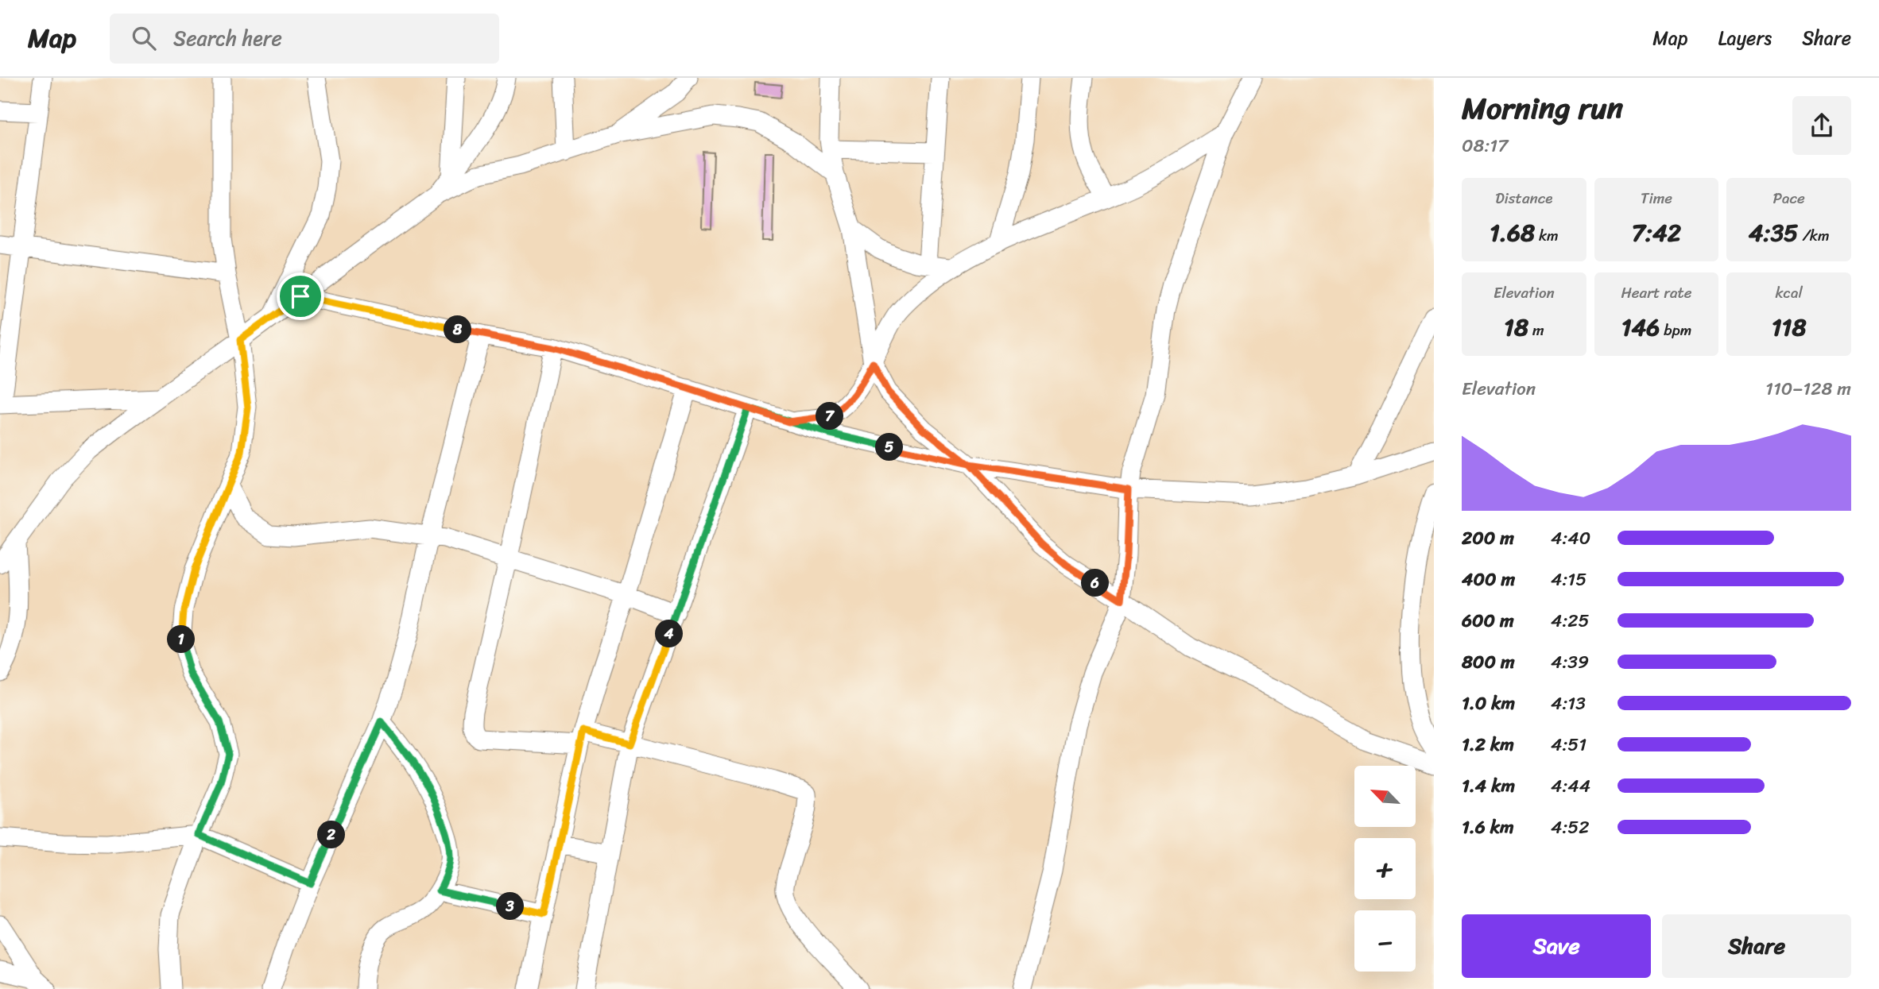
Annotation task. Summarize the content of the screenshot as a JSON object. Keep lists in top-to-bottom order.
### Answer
{
  "north": "top left",
  "page": {
    "header": "Map",
    "search": "Search here",
    "nav": ["Map", "Layers", "Share"],
    "heading": ["Morning run", "08:17"],
    "stats": [
      ["Distance", "1.68 km"],
      ["Time", "7:42"],
      ["Pace", "4:35 /km"],
      ["Elevation", "18 m"],
      ["Heart rate", "146 bpm"],
      ["kcal", "118"]
    ],
    "pins": [
      "8",
      "7",
      "5",
      "6",
      "4",
      "1",
      "2",
      "3"
    ],
    "chart": ["Elevation", "110–128 m"],
    "list": [
      {
        "name": "200 m",
        "note": "4:40"
      },
      {
        "name": "400 m",
        "note": "4:15"
      },
      {
        "name": "600 m",
        "note": "4:25"
      },
      {
        "name": "800 m",
        "note": "4:39"
      },
      {
        "name": "1.0 km",
        "note": "4:13"
      },
      {
        "name": "1.2 km",
        "note": "4:51"
      },
      {
        "name": "1.4 km",
        "note": "4:44"
      },
      {
        "name": "1.6 km",
        "note": "4:52"
      }
    ],
    "map_buttons": ["+", "−"],
    "buttons": ["Save", "Share"]
  }
}
